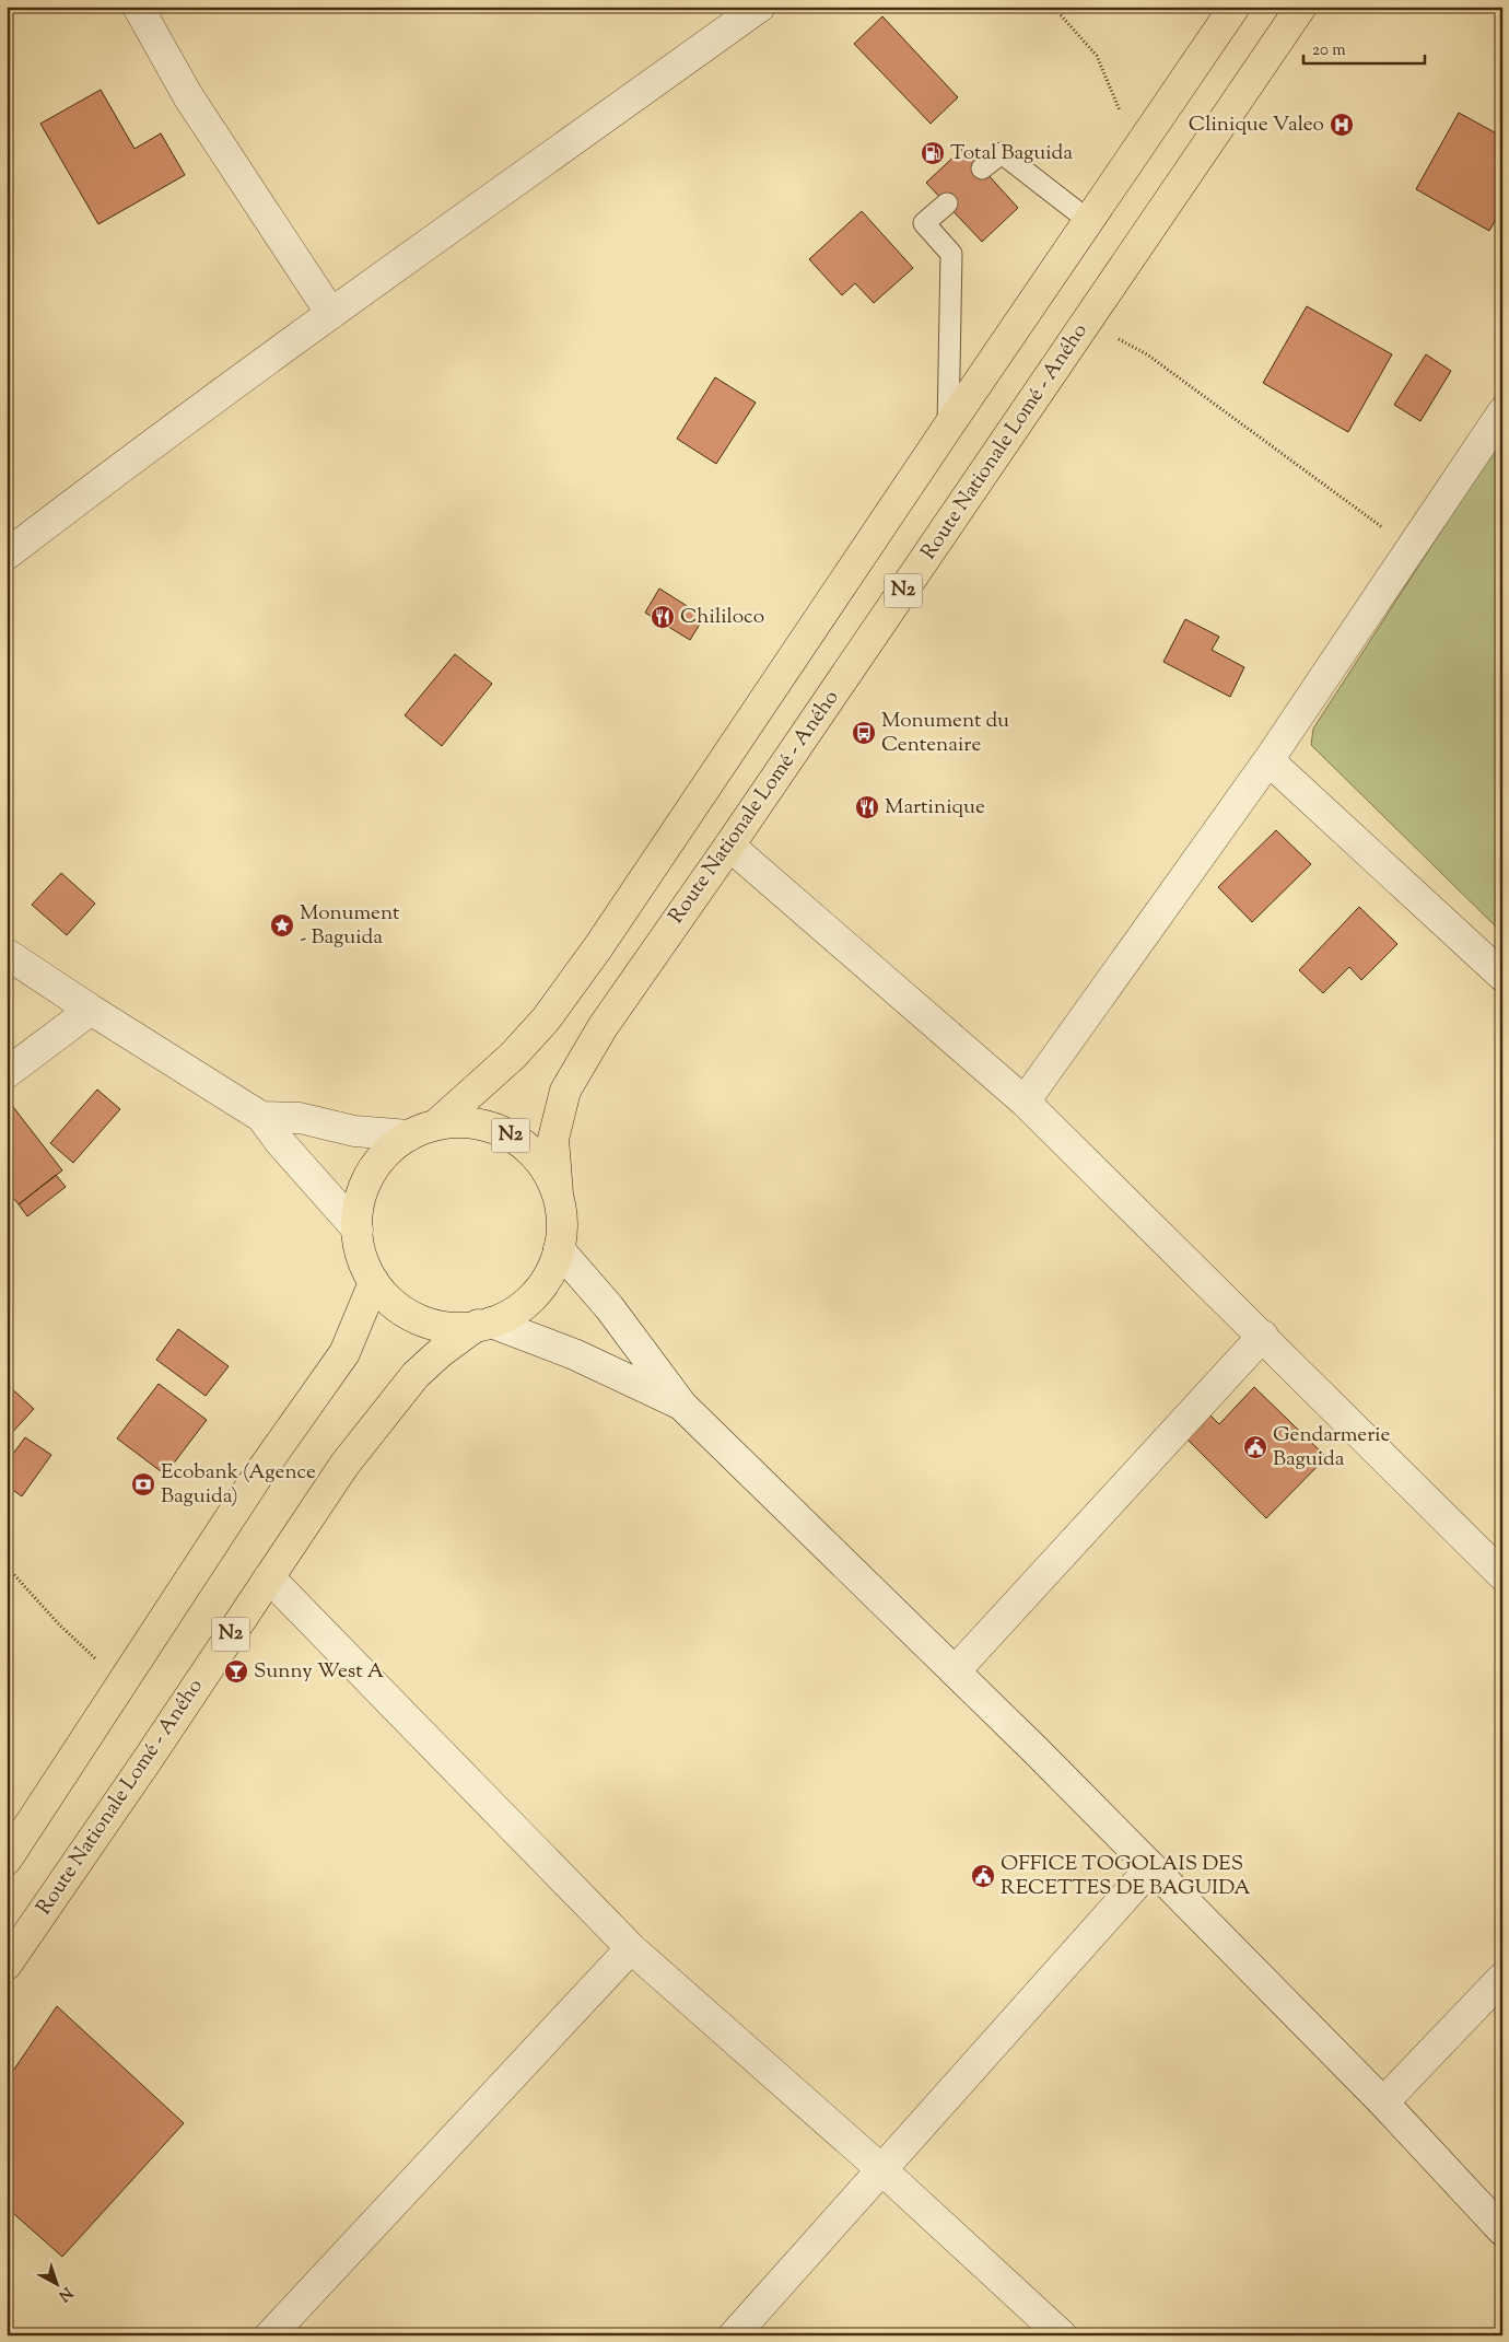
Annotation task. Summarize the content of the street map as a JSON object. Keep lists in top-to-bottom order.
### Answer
{
  "streets": {
    "highway": ["Route Nationale Lomé - Aného", "N2"]
  },
  "crossings": [
    ["Route Nationale Lomé - Aného", "N2"]
  ],
  "places": {
    "hospital": ["Clinique Valeo"],
    "fuel station": ["Total Baguida"],
    "restaurant": ["Chililoco", "Martinique"],
    "bus stop": ["Monument du Centenaire"],
    "place": ["Monument - Baguida"],
    "public building": ["Gendarmerie Baguida", "OFFICE TOGOLAIS DES RECETTES DE BAGUIDA"],
    "bank": ["Ecobank (Agence Baguida)"],
    "bar": ["Sunny West A"]
  },
  "scale_bar": "20 m",
  "north": "bottom right"
}
